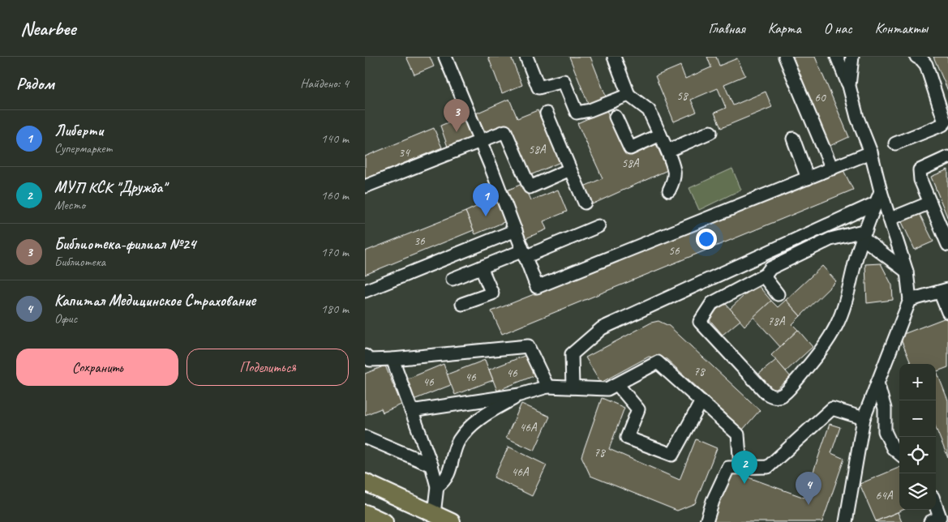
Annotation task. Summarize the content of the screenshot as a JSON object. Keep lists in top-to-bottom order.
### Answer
{
  "house_numbers": [
    "58",
    "60",
    "58А",
    "34",
    "58А",
    "36",
    "56",
    "78А",
    "78",
    "46",
    "46",
    "46",
    "46А",
    "78",
    "46А",
    "64А"
  ],
  "page": {
    "header": "Nearbee",
    "nav": [
      "Главная",
      "Карта",
      "О нас",
      "Контакты"
    ],
    "heading": ["Рядом", "Найдено: 4"],
    "pins": [
      "3",
      "1",
      "2",
      "4"
    ],
    "list": [
      {
        "mark": "1",
        "name": "Либерти",
        "note": "Супермаркет",
        "value": "140 m"
      },
      {
        "mark": "2",
        "name": "МУП КСК \"Дружба\"",
        "note": "Место",
        "value": "160 m"
      },
      {
        "mark": "3",
        "name": "Библиотека-филиал №24",
        "note": "Библиотека",
        "value": "170 m"
      },
      {
        "mark": "4",
        "name": "Капитал Медицинское Страхование",
        "note": "Офис",
        "value": "180 m"
      }
    ],
    "buttons": ["Сохранить", "Поделиться"],
    "map_buttons": ["+", "−"]
  }
}
